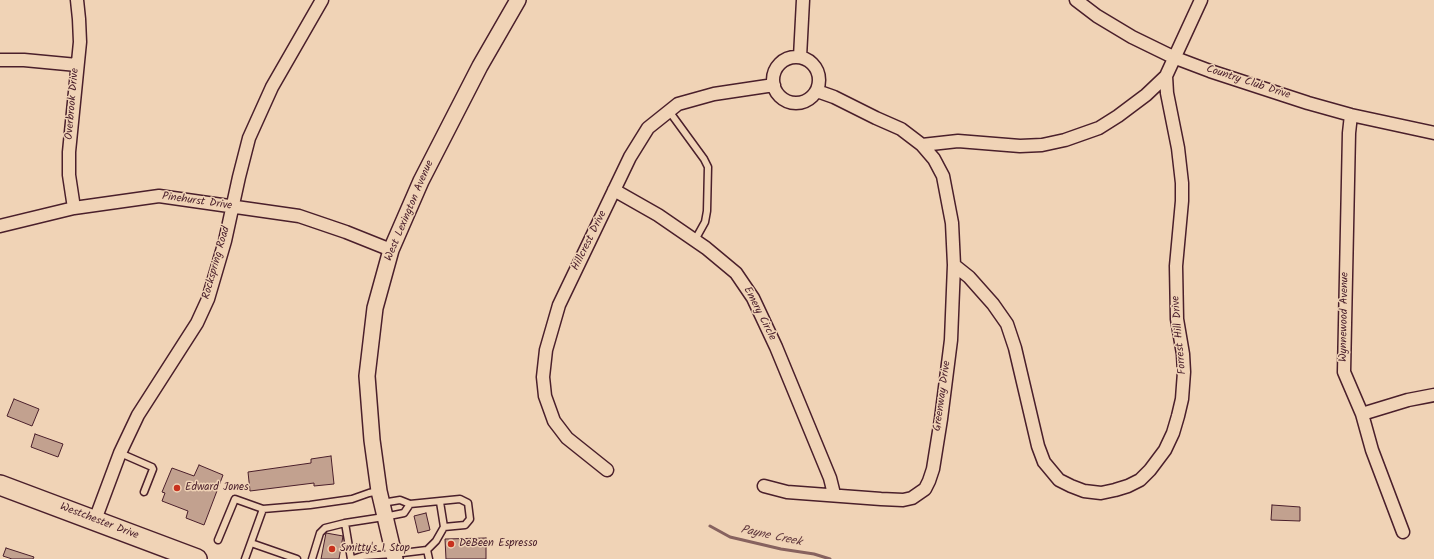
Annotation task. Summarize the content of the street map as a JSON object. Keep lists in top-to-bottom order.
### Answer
{
  "streets": {
    "main road": ["Westchester Drive"],
    "street": [
      "Country Club Drive",
      "Overbrook Drive",
      "Pinehurst Drive",
      "West Lexington Avenue",
      "Hillcrest Drive",
      "Rockspring Road",
      "Emery Circle",
      "Wynnewood Avenue",
      "Forrest Hill Drive",
      "Greenway Drive"
    ]
  },
  "crossings": [
    ["Country Club Drive", "Wynnewood Avenue"],
    ["Country Club Drive", "Forrest Hill Drive"],
    ["Overbrook Drive", "Pinehurst Drive"],
    ["Pinehurst Drive", "West Lexington Avenue"],
    ["Pinehurst Drive", "Rockspring Road"],
    ["Hillcrest Drive", "Emery Circle"],
    ["Hillcrest Drive", "Greenway Drive"],
    ["Rockspring Road", "Westchester Drive"],
    ["Emery Circle", "Greenway Drive"],
    ["Forrest Hill Drive", "Greenway Drive"]
  ],
  "water": ["Payne Creek"],
  "places": ["Edward Jones", "DeBeen Espresso", "Smitty's 1 Stop"]
}
